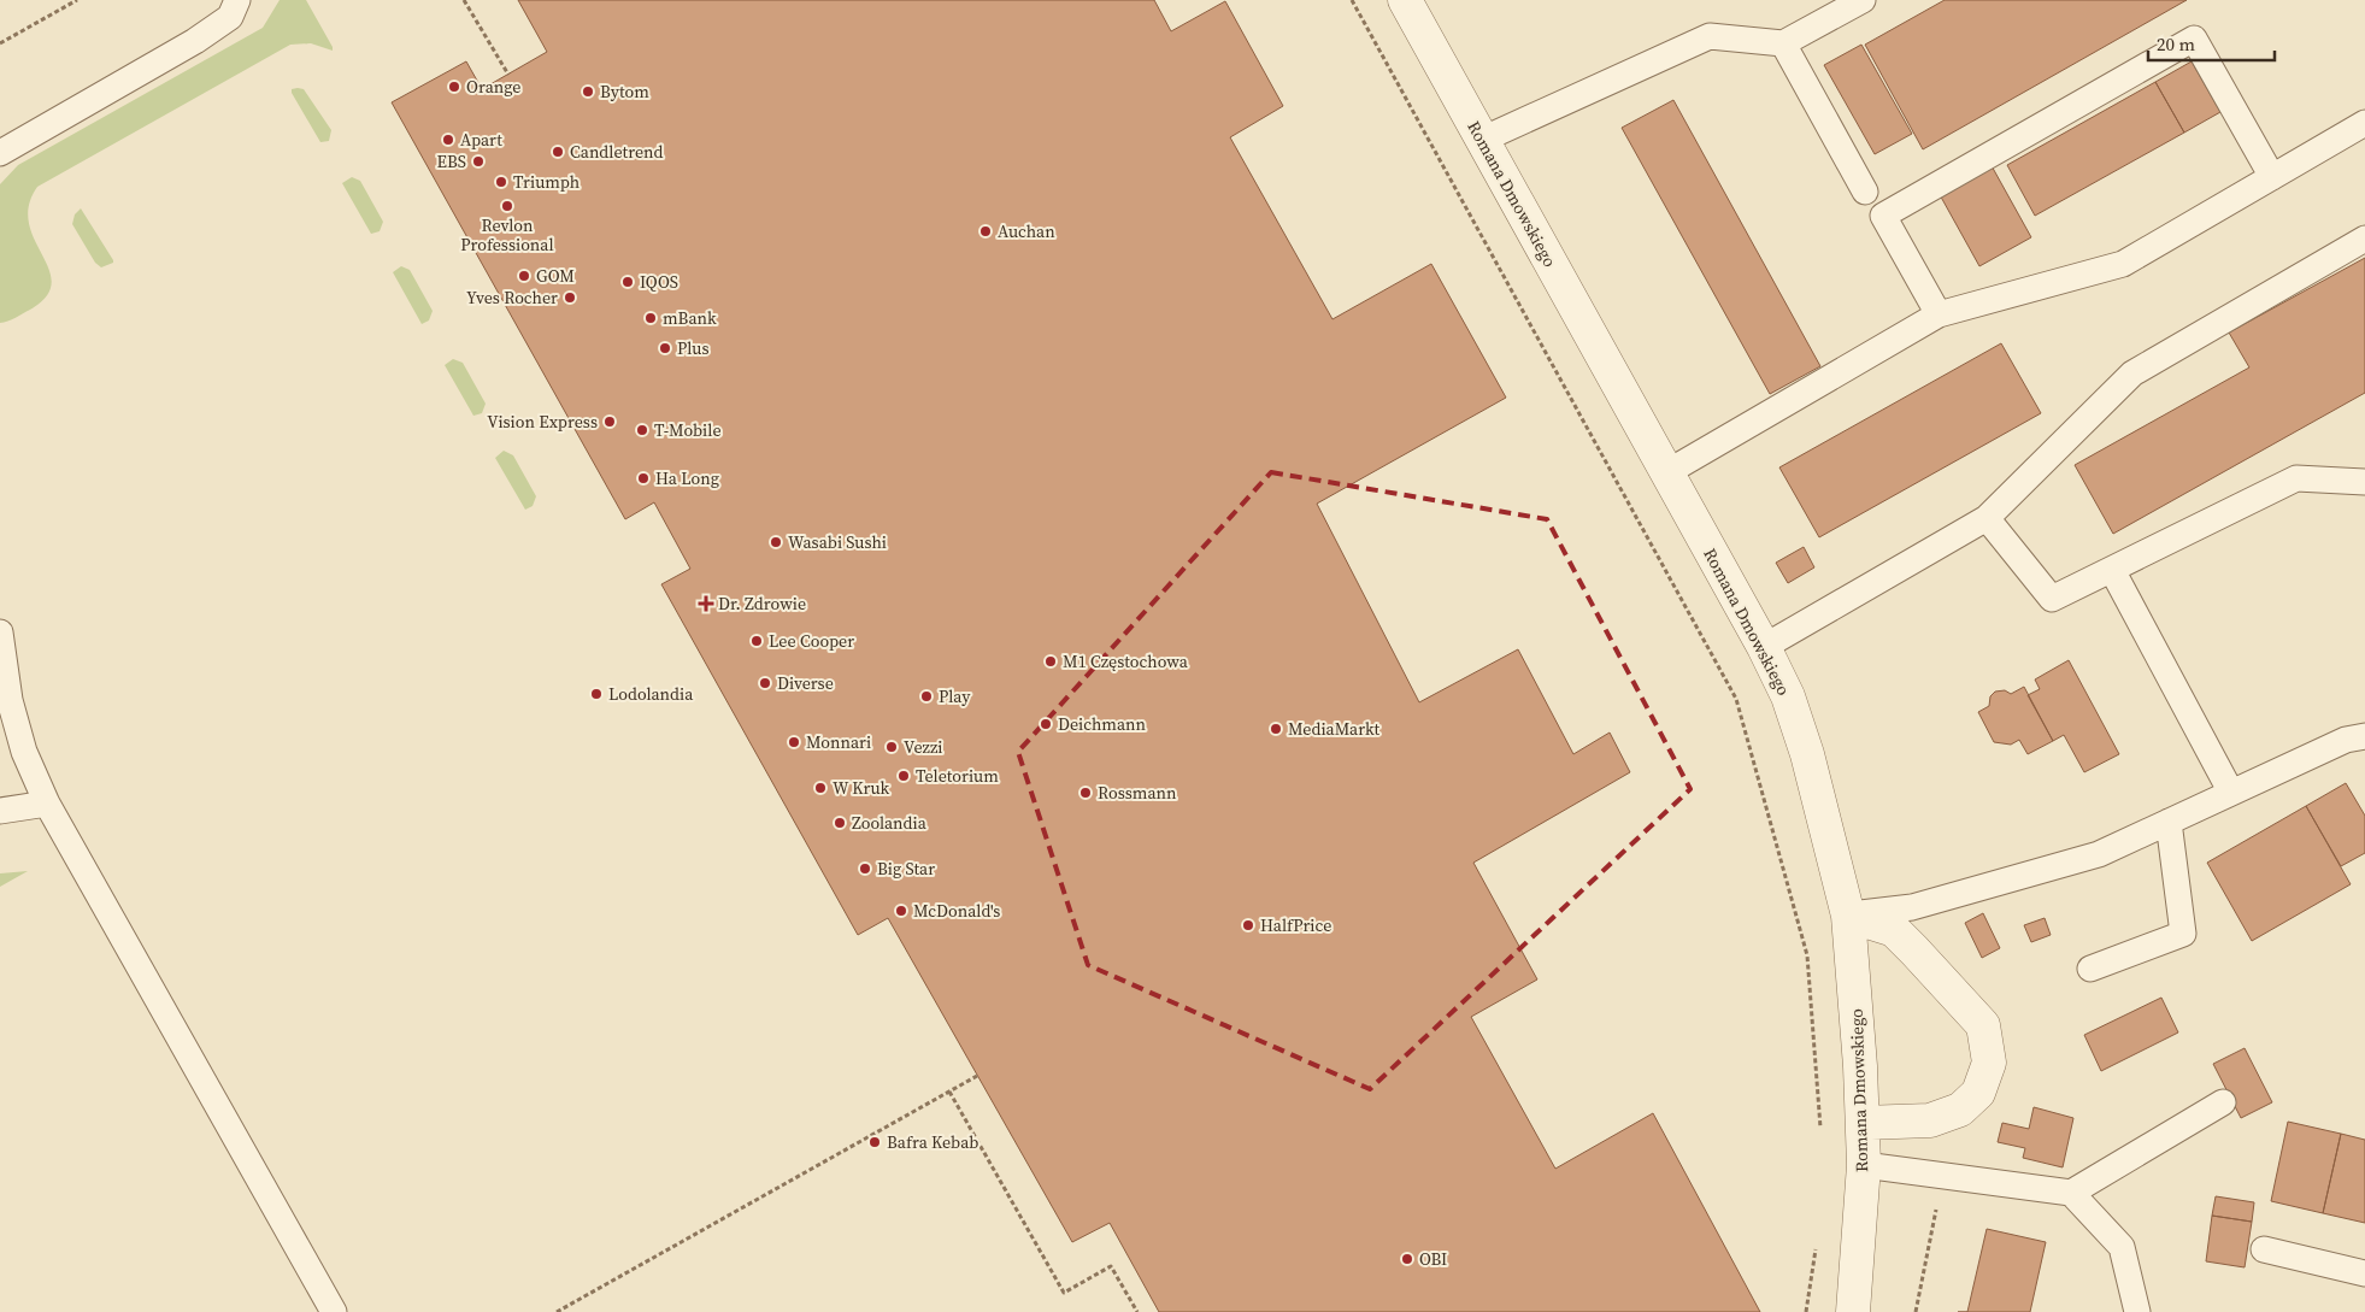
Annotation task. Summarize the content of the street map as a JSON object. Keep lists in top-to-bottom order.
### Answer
{
  "streets": {
    "street": ["Romana Dmowskiego"]
  },
  "places": {
    "other": [
      "Orange",
      "Bytom",
      "Apart",
      "Candletrend",
      "EBS",
      "Triumph",
      "Revlon Professional",
      "Auchan",
      "GOM",
      "IQOS",
      "Yves Rocher",
      "mBank",
      "Plus",
      "Vision Express",
      "T-Mobile",
      "Ha Long",
      "Wasabi Sushi",
      "Lee Cooper",
      "M1 Częstochowa",
      "Diverse",
      "Lodolandia",
      "Play",
      "Deichmann",
      "MediaMarkt",
      "Monnari",
      "Vezzi",
      "Teletorium",
      "W Kruk",
      "Rossmann",
      "Zoolandia",
      "Big Star",
      "McDonald's",
      "HalfPrice",
      "Bafra Kebab",
      "OBI"
    ],
    "health": ["Dr. Zdrowie"]
  },
  "scale_bar": "20 m"
}
